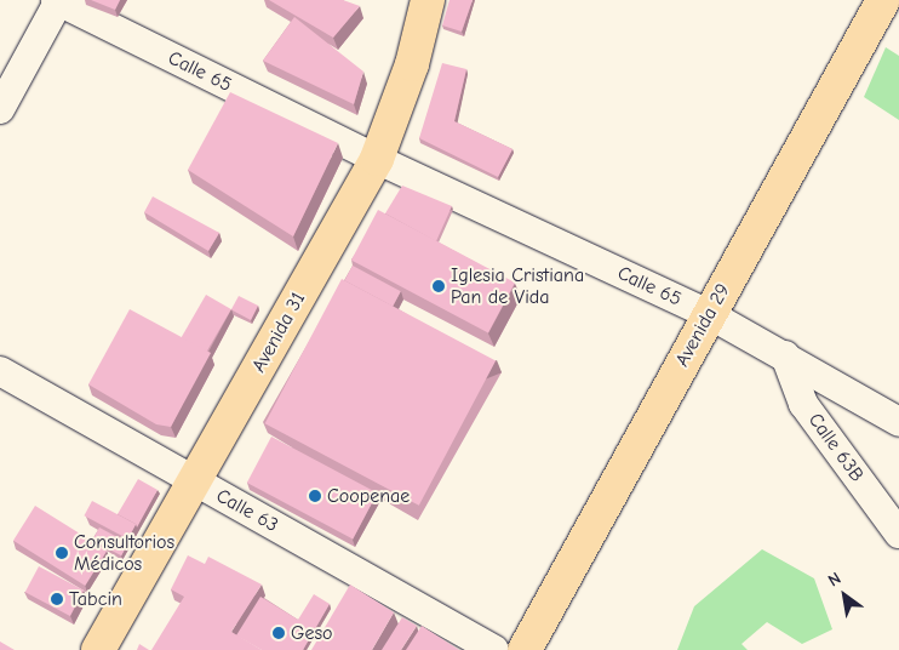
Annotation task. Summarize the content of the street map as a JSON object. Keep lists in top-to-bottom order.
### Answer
{
  "streets": {
    "main road": ["Avenida 29", "Avenida 31"],
    "street": ["Calle 65", "Calle 63B", "Calle 63"]
  },
  "crossings": [
    ["Calle 65", "Avenida 29"],
    ["Calle 65", "Avenida 31"],
    ["Calle 65", "Calle 63B"],
    ["Avenida 31", "Calle 63"]
  ],
  "places": [
    "Iglesia Cristiana Pan de Vida",
    "Coopenae",
    "Consultorios Médicos",
    "Tabcin",
    "Geso"
  ],
  "north": "top left"
}
